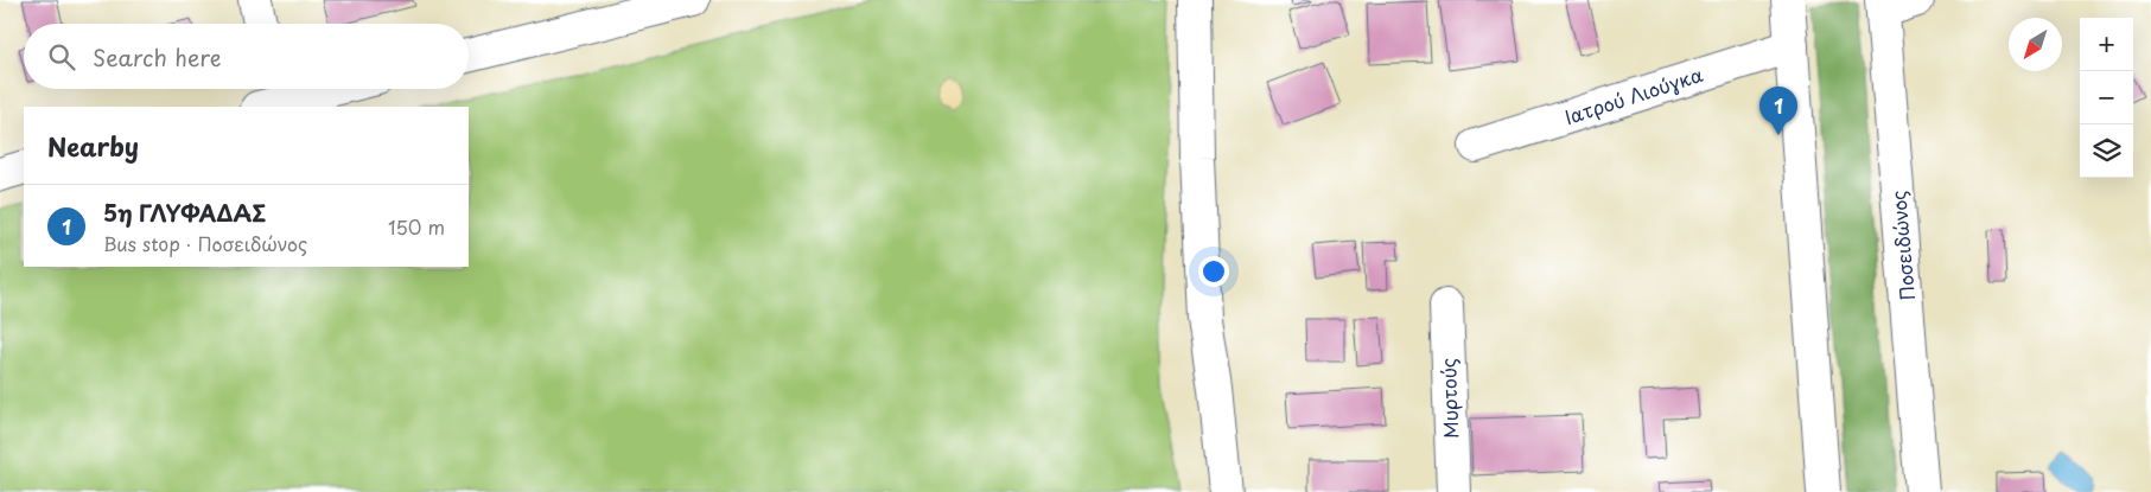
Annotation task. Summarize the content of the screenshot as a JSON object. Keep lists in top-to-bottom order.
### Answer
{
  "streets": {
    "main road": ["Ιατρού Λιούγκα", "Ποσειδώνος", "Μυρτούς"]
  },
  "north": "bottom left",
  "page": {
    "map_buttons": ["+", "−"],
    "search": "Search here",
    "pins": "1",
    "heading": "Nearby",
    "list": [
      {
        "mark": "1",
        "name": "5η ΓΛΥΦΑΔΑΣ",
        "note": "Bus stop · Ποσειδώνος",
        "value": "150 m"
      }
    ]
  }
}
